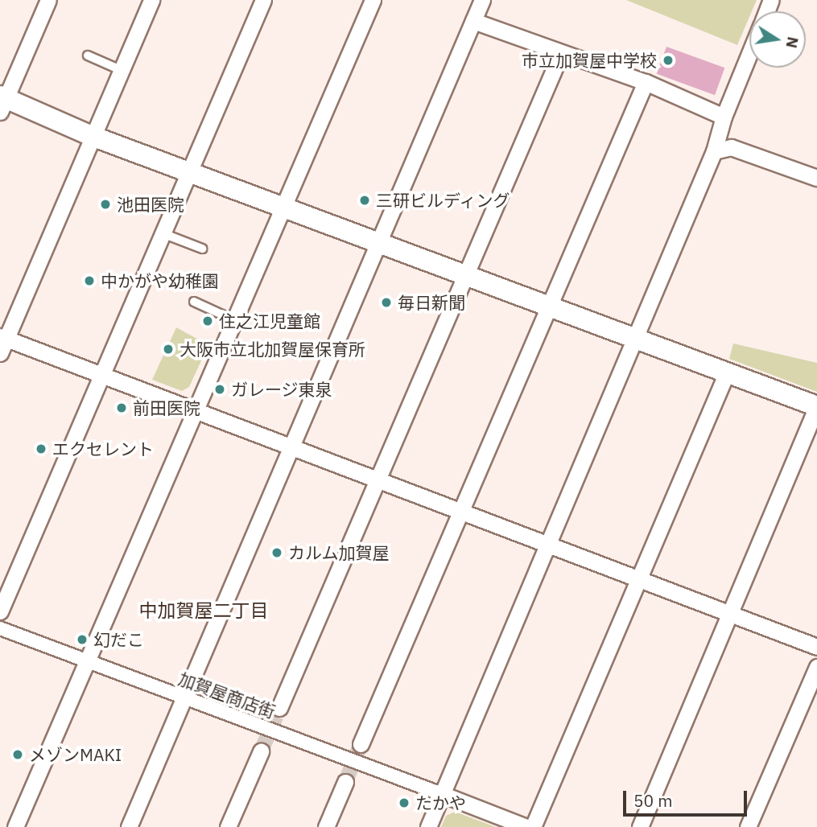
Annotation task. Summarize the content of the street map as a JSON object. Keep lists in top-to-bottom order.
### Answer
{
  "streets": {
    "street": ["加賀屋商店街"]
  },
  "districts": ["中加賀屋二丁目"],
  "places": [
    "市立加賀屋中学校",
    "三研ビルディング",
    "池田医院",
    "中かがや幼稚園",
    "毎日新聞",
    "住之江児童館",
    "大阪市立北加賀屋保育所",
    "ガレージ東泉",
    "前田医院",
    "エクセレント",
    "カルム加賀屋",
    "幻だこ",
    "メゾンMAKI",
    "たかや"
  ],
  "scale_bar": "50 m",
  "north": "right"
}
